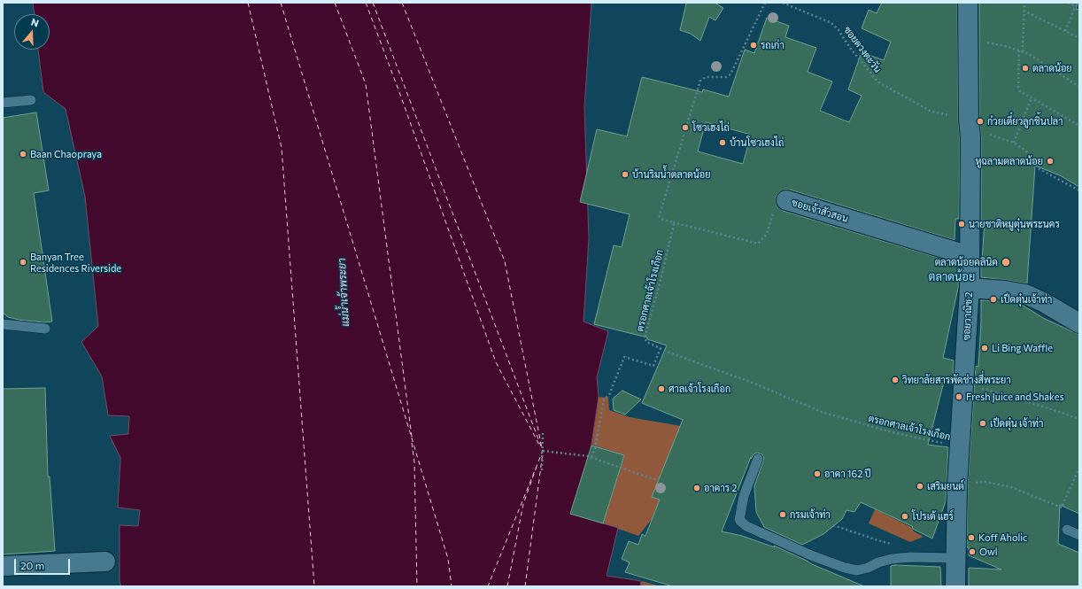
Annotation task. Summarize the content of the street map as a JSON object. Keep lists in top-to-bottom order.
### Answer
{
  "streets": {
    "street": ["ซอยเจ้าสัวสอน", "ซอยวาณิช 2"],
    "path": ["ซอยดวงตะวัน", "ตรอกศาลเจ้าโรงเกือก"]
  },
  "crossings": [
    ["ซอยดวงตะวัน", "ซอยวาณิช 2"],
    ["ซอยเจ้าสัวสอน", "ตรอกศาลเจ้าโรงเกือก"],
    ["ซอยเจ้าสัวสอน", "ซอยวาณิช 2"],
    ["ตรอกศาลเจ้าโรงเกือก", "ซอยวาณิช 2"]
  ],
  "districts": ["ตลาดน้อย"],
  "water": ["แม่น้ำเจ้าพระยา"],
  "places": [
    "รถเก่า",
    "ตลาดน้อย",
    "ก๋วยเตี๋ยวลูกชิ้นปลา",
    "โซวเฮงไถ่",
    "บ้านโซวเฮงไถ่",
    "Baan Chaopraya",
    "หูฉลามตลาดน้อย",
    "บ้านริมน้ำตลาดน้อย",
    "นายชาติหมูตุ๋นพระนคร",
    "Banyan Tree Residences Riverside",
    "ตลาดน้อยคลินิค",
    "เป็ดตุ๋นเจ้าท่า",
    "Li Bing Waffle",
    "วิทยาลัยสารพัดช่างสี่พระยา",
    "ศาลเจ้าโรงเกือก",
    "Fresh Juice and Shakes",
    "เป็ดตุ๋น เจ้าท่า",
    "อาคา 162 ปี",
    "เสริมยนต์",
    "อาคาร 2",
    "กรมเจ้าท่า",
    "โปรเต้ แฮร์",
    "Koff Aholic",
    "Owl"
  ],
  "scale_bar": "20 m",
  "north": "top"
}
